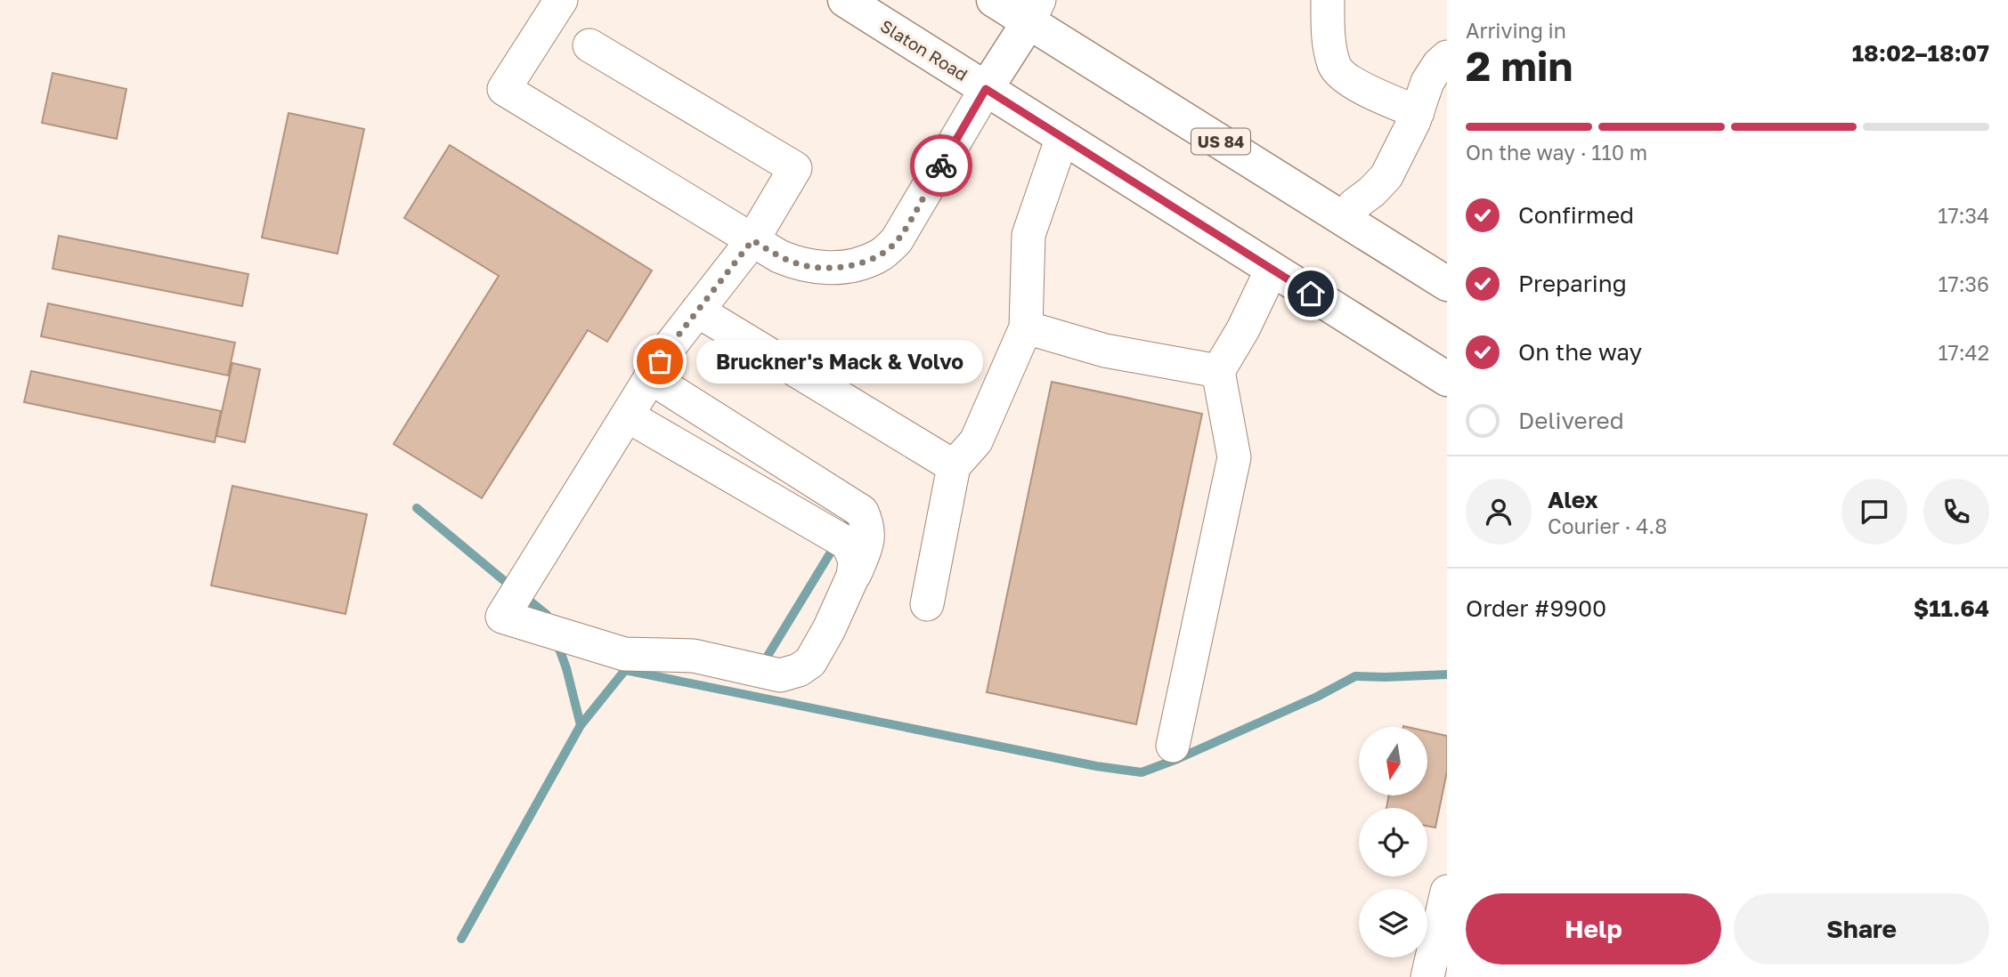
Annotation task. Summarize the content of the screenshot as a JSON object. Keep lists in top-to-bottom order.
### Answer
{
  "streets": {
    "highway": ["Slaton Road", "US 84"]
  },
  "places": ["Bruckner's Mack & Volvo"],
  "north": "bottom",
  "page": {
    "heading": ["2 min", "Arriving in", "18:02–18:07"],
    "panel": [
      "Alex",
      "Courier · 4.8",
      "Order #9900",
      "$11.64"
    ],
    "bar": "On the way · 110 m",
    "list": [
      ["Confirmed", "17:34"],
      ["Preparing", "17:36"],
      ["On the way", "17:42"],
      "Delivered"
    ],
    "bubble": "Bruckner's Mack & Volvo",
    "buttons": ["Help", "Share"]
  }
}
